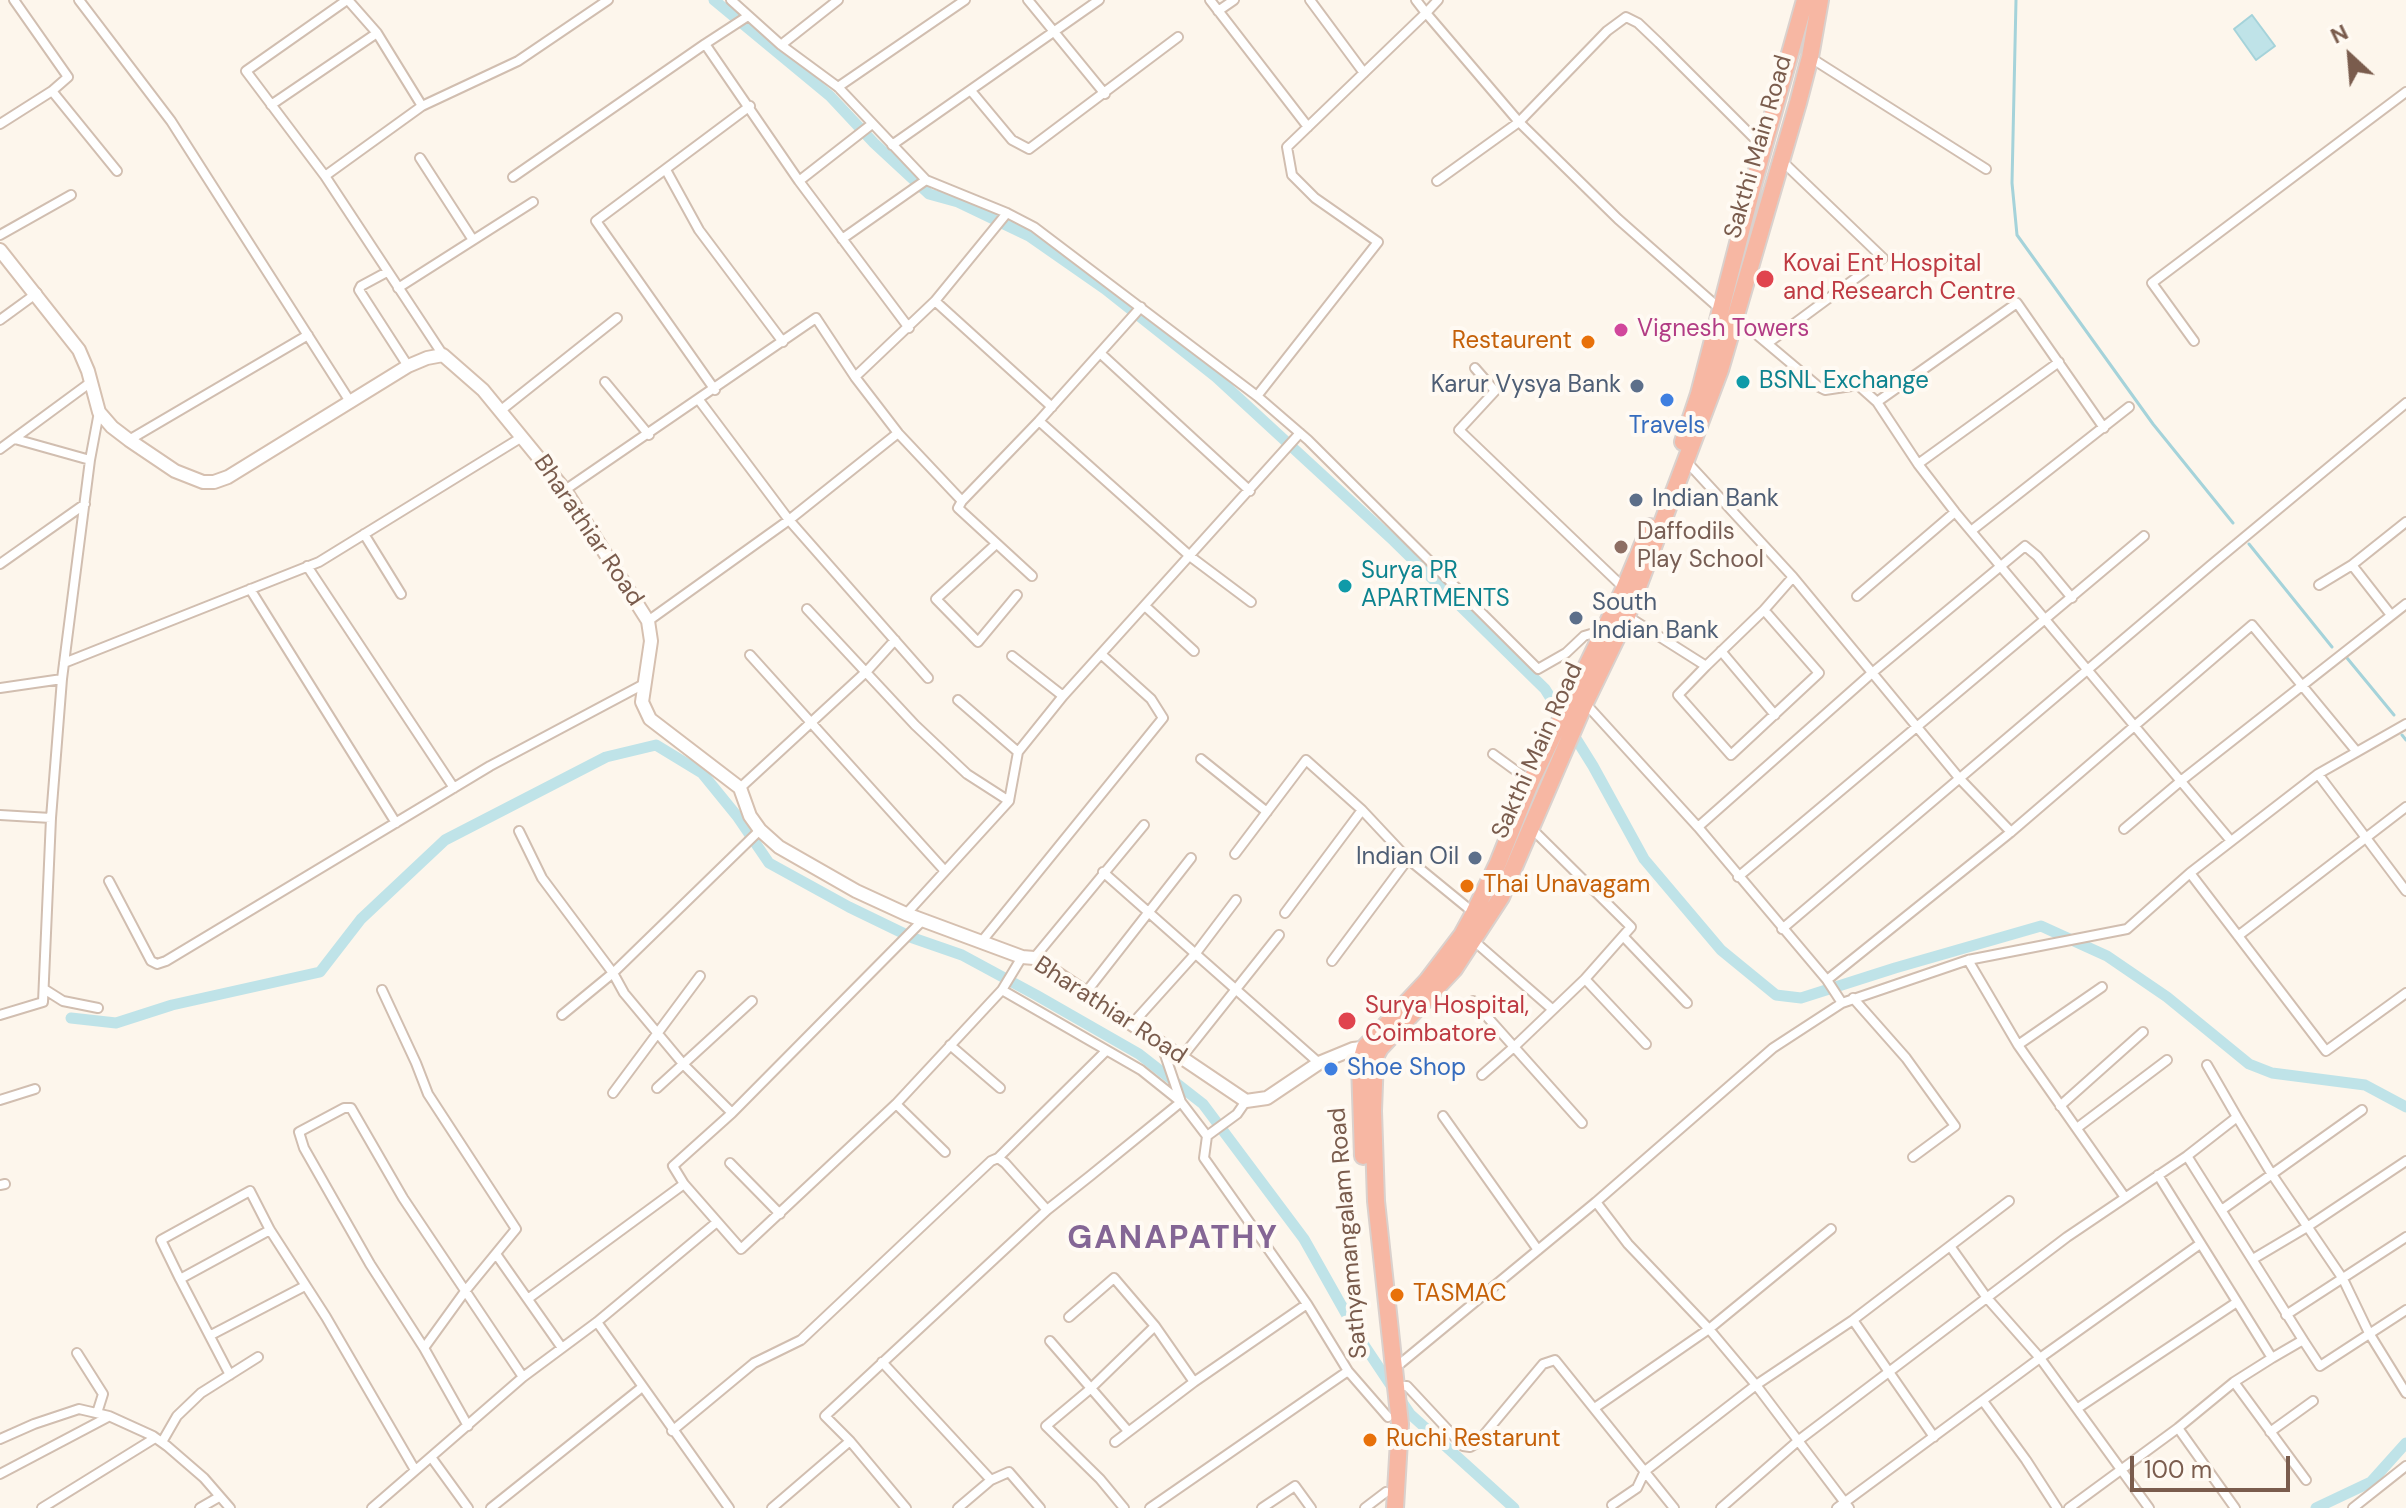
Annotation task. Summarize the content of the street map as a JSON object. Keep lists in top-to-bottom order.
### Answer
{
  "streets": {
    "highway": ["Sakthi Main Road", "Sathyamangalam Road"],
    "main road": ["Bharathiar Road"]
  },
  "crossings": [
    ["Sakthi Main Road", "Sathyamangalam Road"]
  ],
  "districts": ["GANAPATHY"],
  "places": [
    "Kovai Ent Hospital and Research Centre",
    "Vignesh Towers",
    "Restaurent",
    "BSNL Exchange",
    "Karur Vysya Bank",
    "Travels",
    "Indian Bank",
    "Daffodils Play School",
    "Surya PR APARTMENTS",
    "South Indian Bank",
    "Indian Oil",
    "Thai Unavagam",
    "Surya Hospital, Coimbatore",
    "Shoe Shop",
    "TASMAC",
    "Ruchi Restarunt"
  ],
  "scale_bar": "100 m",
  "north": "top left"
}
